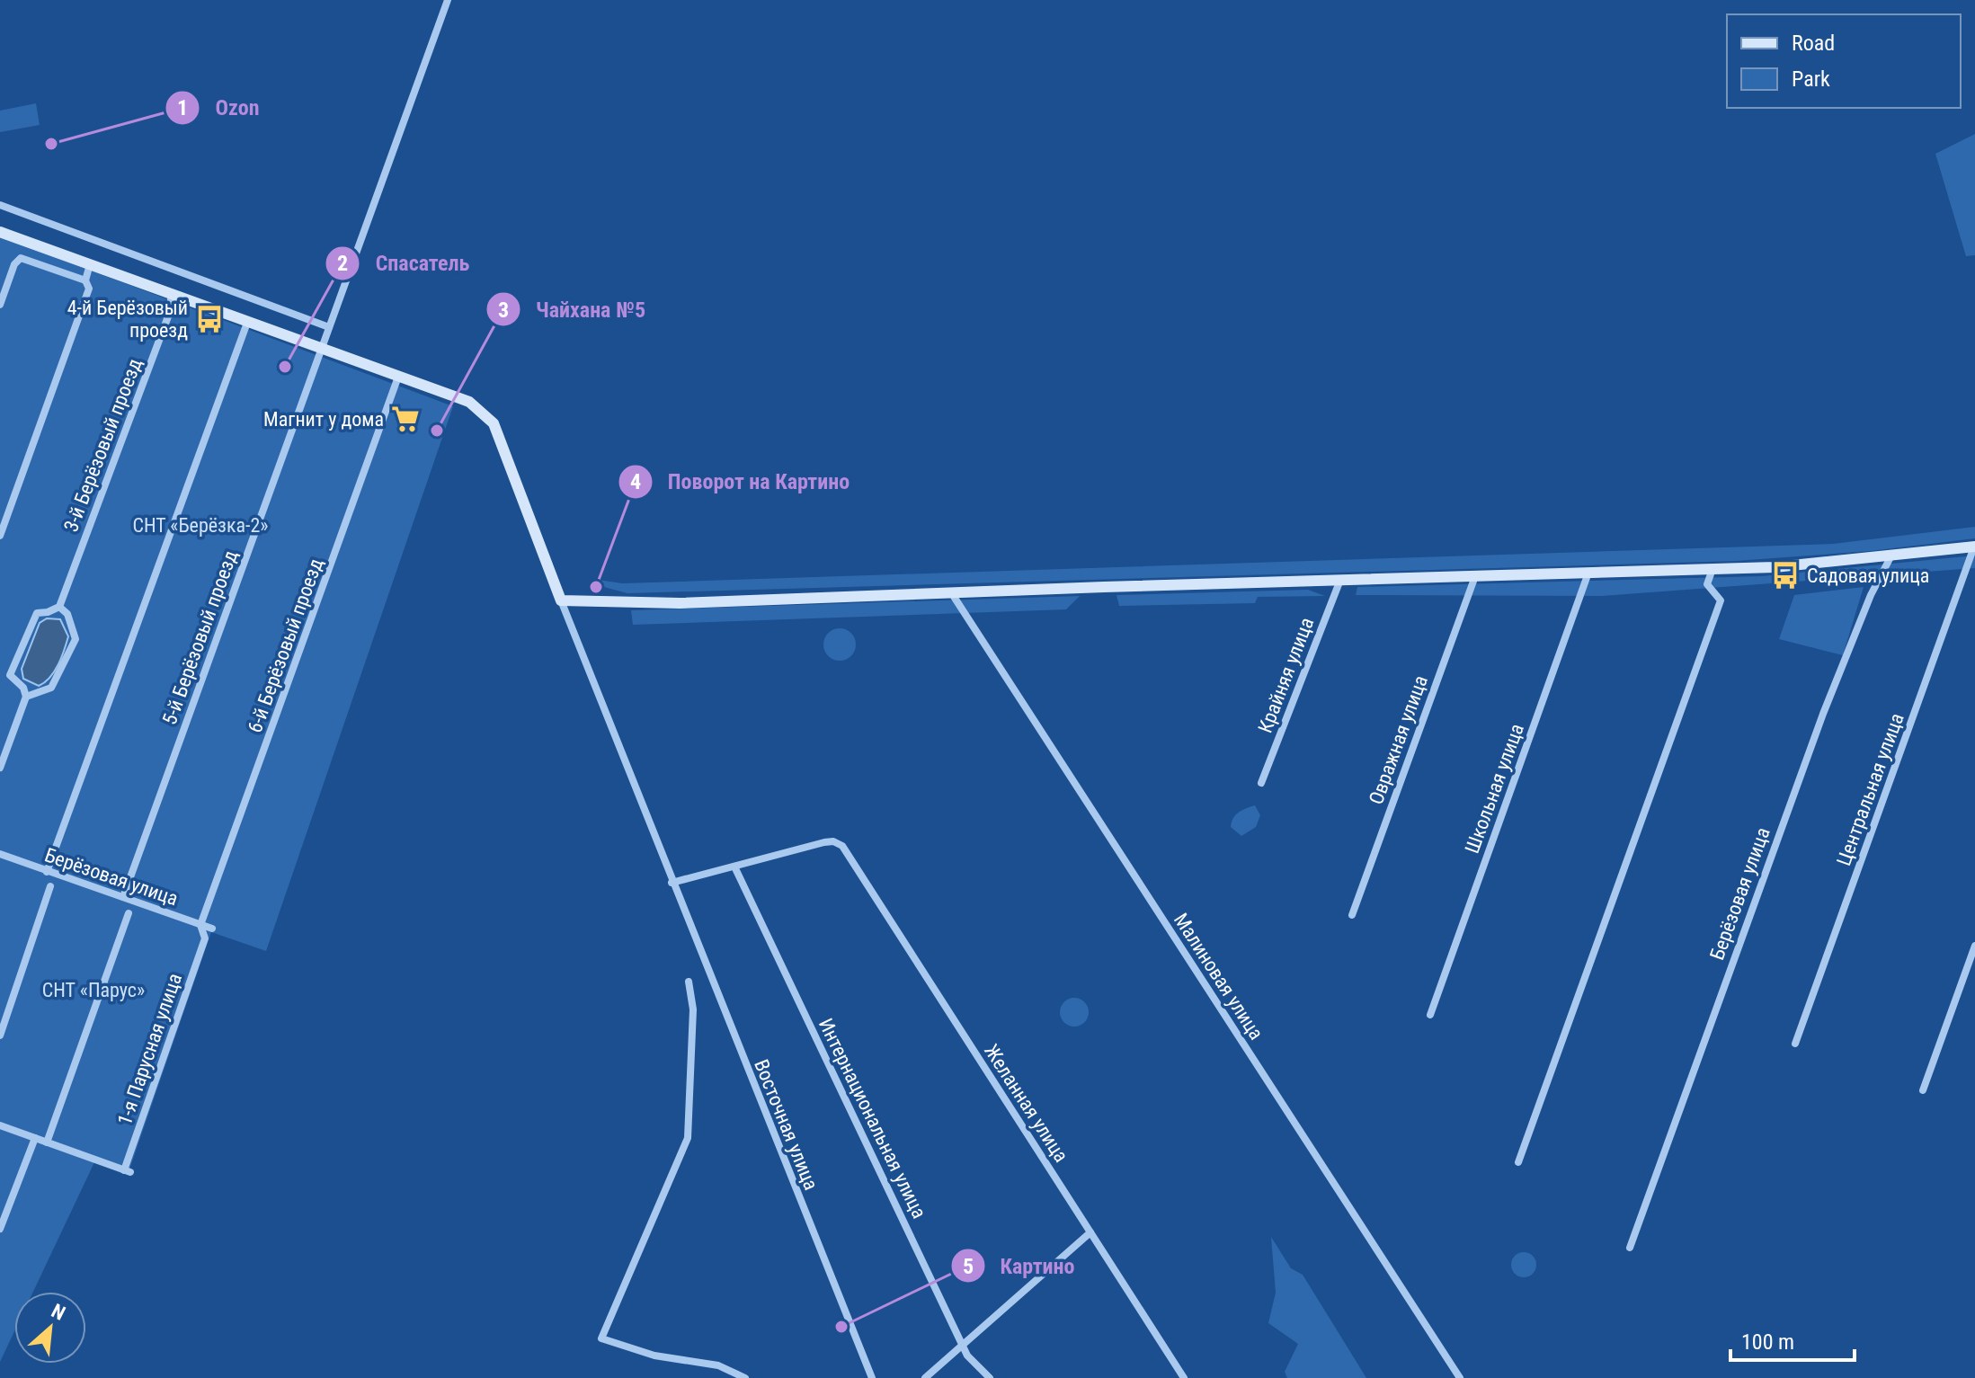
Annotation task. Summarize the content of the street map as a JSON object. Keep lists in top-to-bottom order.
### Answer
{
  "streets": {
    "street": [
      "3-й Берёзовый проезд",
      "5-й Берёзовый проезд",
      "6-й Берёзовый проезд",
      "Крайняя улица",
      "Овражная улица",
      "Школьная улица",
      "Центральная улица",
      "Берёзовая улица",
      "Малиновая улица",
      "1-я Парусная улица",
      "Желанная улица",
      "Интернациональная улица",
      "Восточная улица"
    ]
  },
  "crossings": [
    ["5-й Берёзовый проезд", "Берёзовая улица"],
    ["6-й Берёзовый проезд", "Берёзовая улица"],
    ["6-й Берёзовый проезд", "1-я Парусная улица"],
    ["Берёзовая улица", "1-я Парусная улица"],
    ["Желанная улица", "Интернациональная улица"]
  ],
  "parks": ["СНТ «Берёзка-2»", "СНТ «Парус»"],
  "places": {
    "other": [
      "Ozon",
      "Спасатель",
      "Чайхана №5",
      "Поворот на Картино",
      "Картино"
    ],
    "bus stop": ["4-й Берёзовый проезд", "Садовая улица"],
    "supermarket": ["Магнит у дома"]
  },
  "legend": ["Road", "Park"],
  "scale_bar": "100 m",
  "north": "top right"
}
